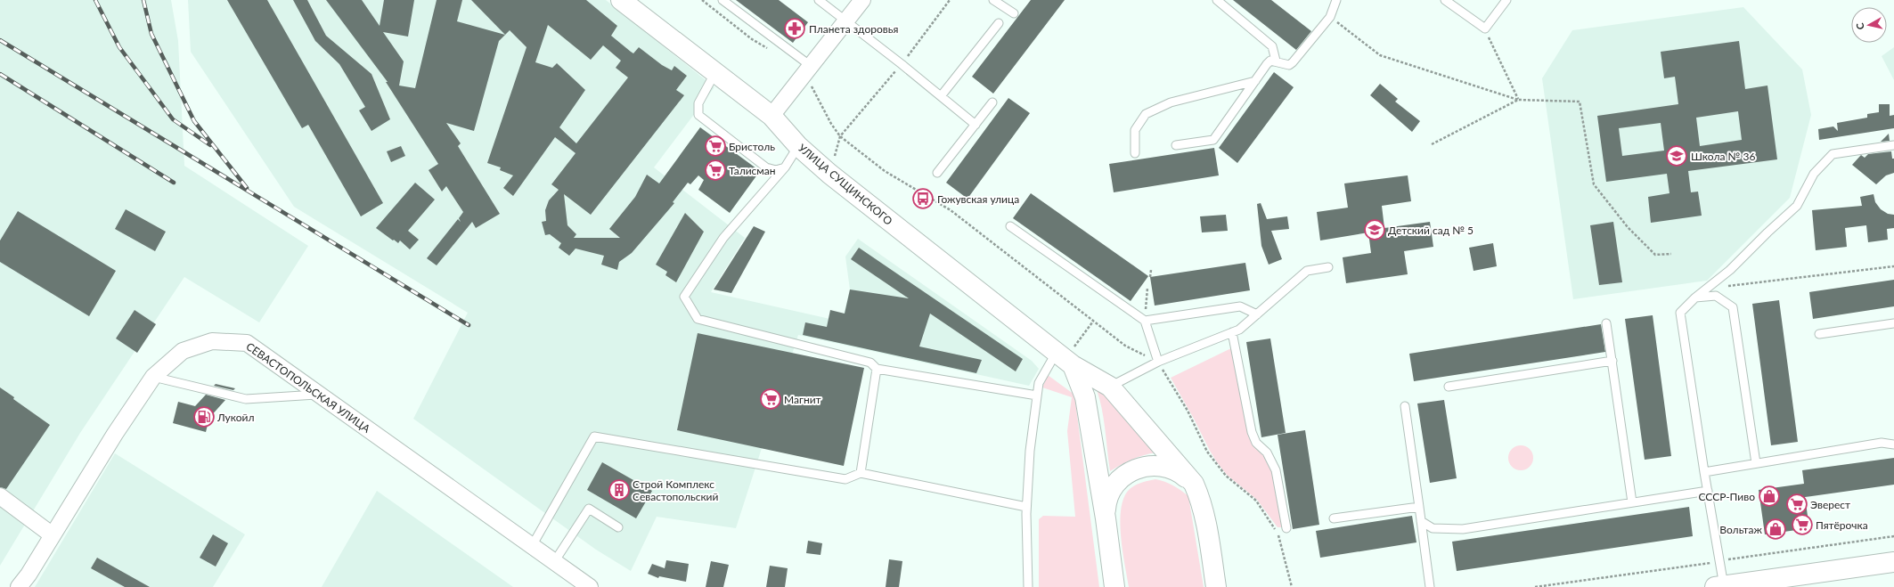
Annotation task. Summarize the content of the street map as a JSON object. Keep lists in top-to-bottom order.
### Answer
{
  "streets": {
    "street": ["УЛИЦА СУЩИНСКОГО", "СЕВАСТОПОЛЬСКАЯ УЛИЦА"]
  },
  "places": {
    "pharmacy": ["Планета здоровья"],
    "supermarket": [
      "Бристоль",
      "Талисман",
      "Магнит",
      "Эверест",
      "Пятёрочка"
    ],
    "school or university": ["Школа № 36", "Детский сад № 5"],
    "bus stop": ["Гожувская улица"],
    "fuel station": ["Лукойл"],
    "building": ["Строй Комплекс Севастопольский"],
    "shop": ["СССР-Пиво", "Вольтаж"]
  },
  "north": "left"
}
